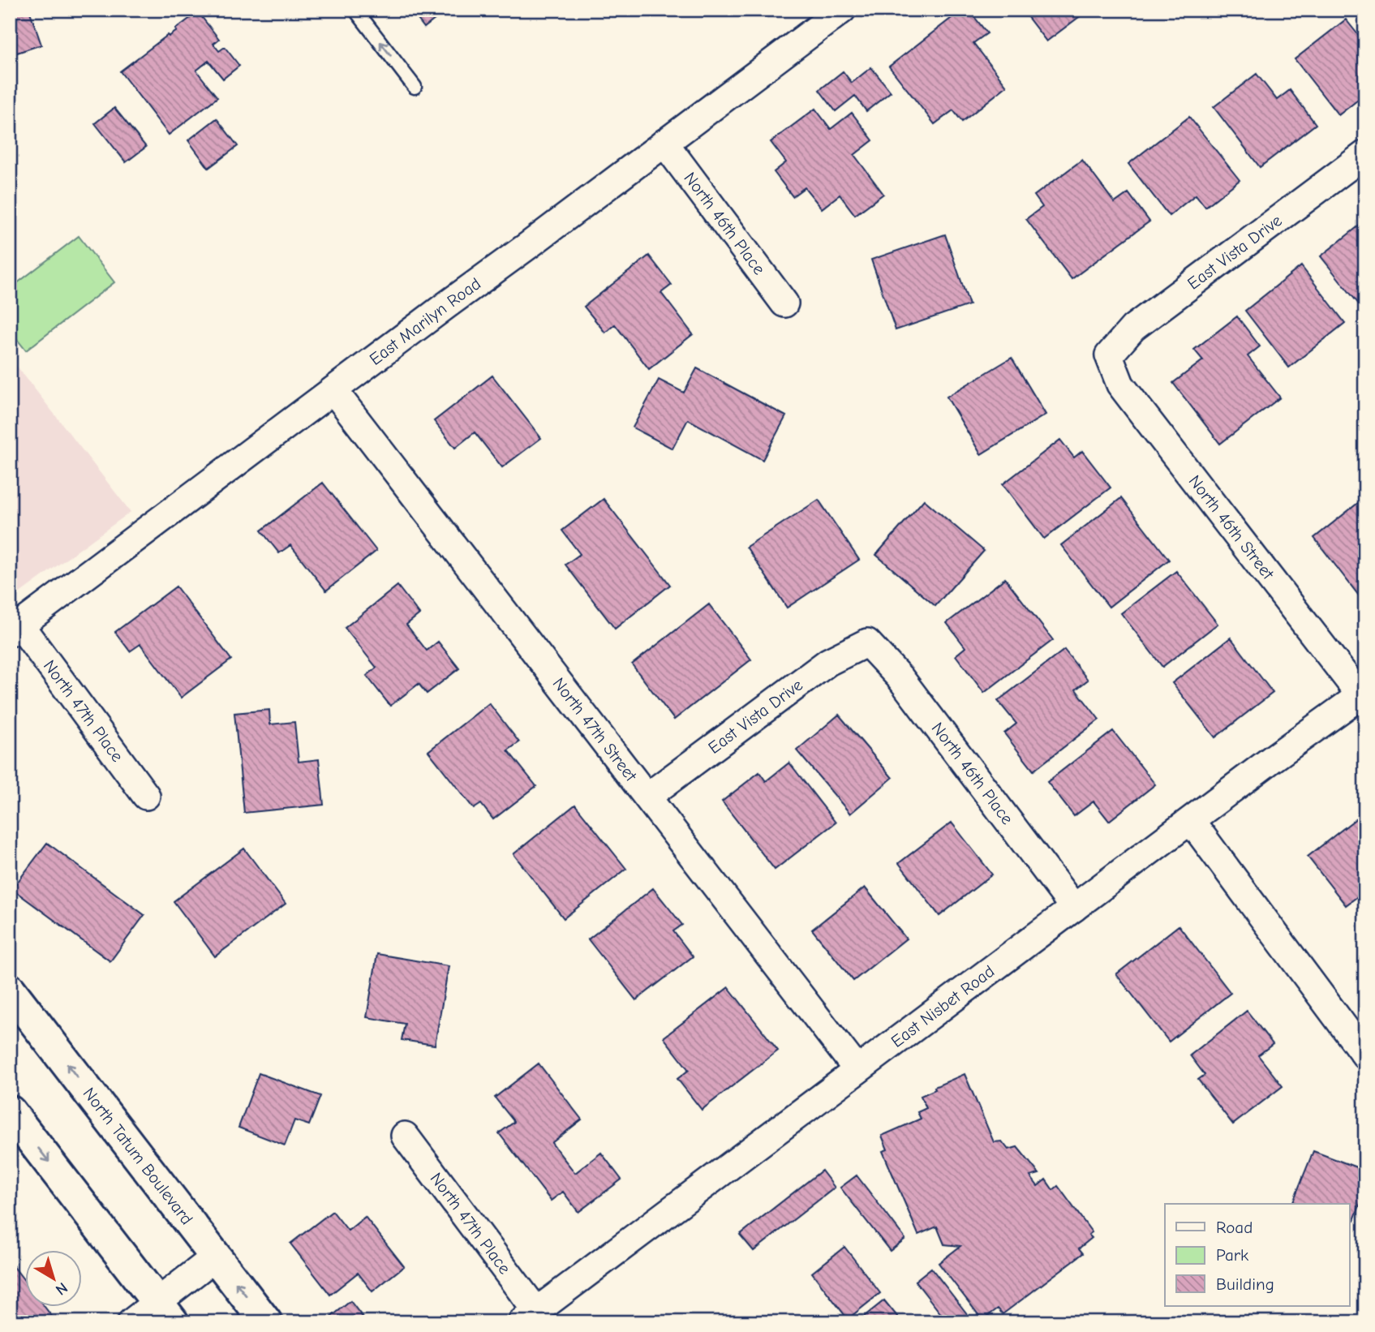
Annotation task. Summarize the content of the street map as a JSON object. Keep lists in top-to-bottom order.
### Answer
{
  "streets": {
    "main road": ["North Tatum Boulevard"],
    "street": [
      "North 46th Place",
      "East Vista Drive",
      "East Marilyn Road",
      "North 46th Street",
      "North 47th Place",
      "North 47th Street",
      "East Nisbet Road"
    ]
  },
  "crossings": [
    ["North 46th Place", "East Vista Drive"],
    ["North 46th Place", "East Marilyn Road"],
    ["North 46th Place", "East Nisbet Road"],
    ["East Vista Drive", "North 46th Street"],
    ["East Vista Drive", "North 47th Street"],
    ["East Marilyn Road", "North 47th Place"],
    ["East Marilyn Road", "North 47th Street"],
    ["North 46th Street", "East Nisbet Road"],
    ["North 47th Place", "East Nisbet Road"],
    ["North 47th Street", "East Nisbet Road"]
  ],
  "legend": ["Road", "Park", "Building"],
  "north": "bottom right"
}
